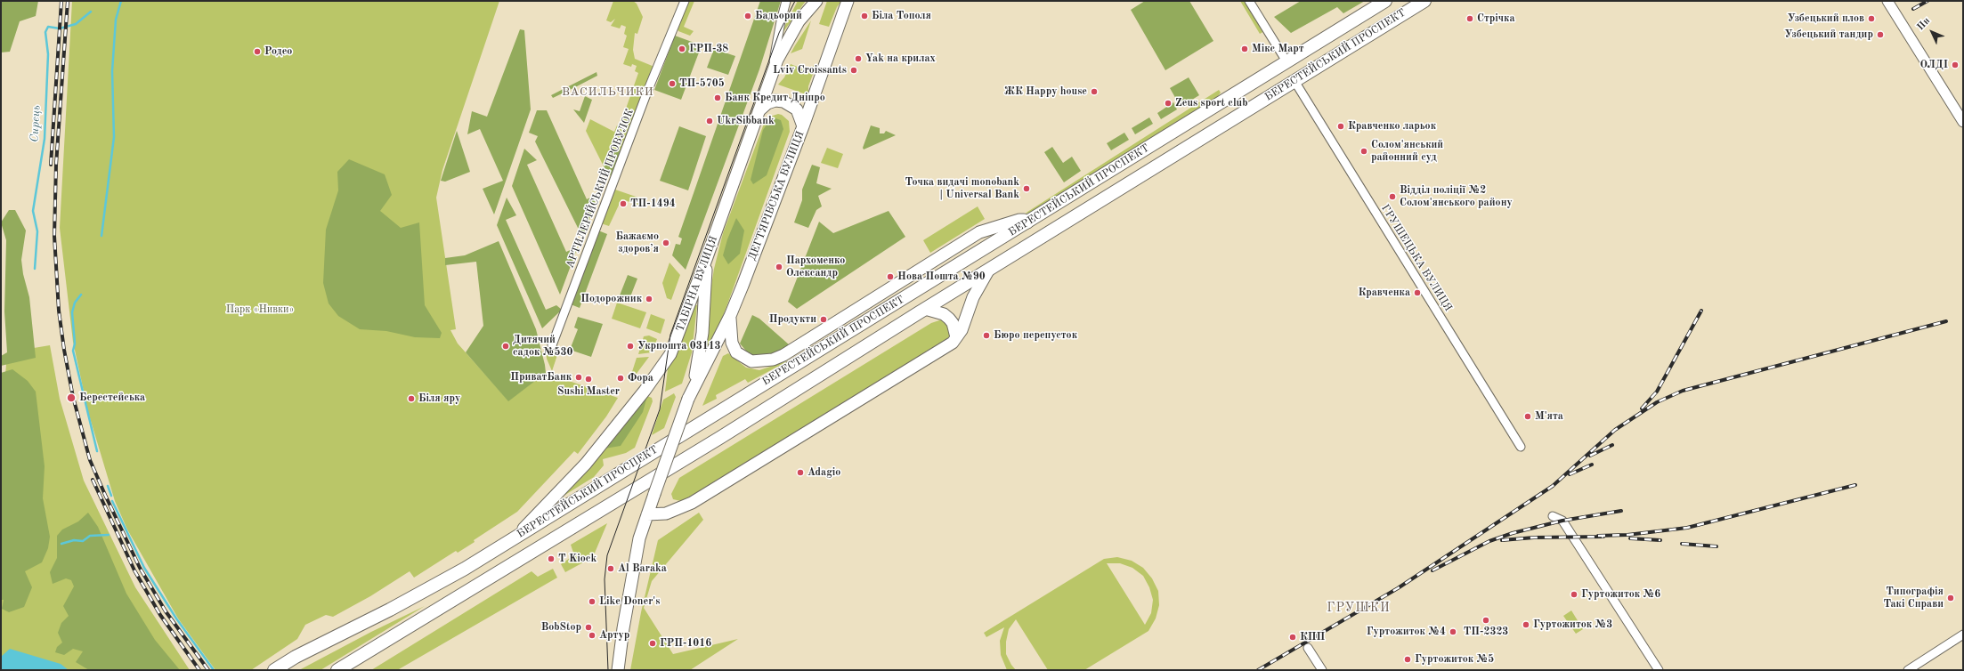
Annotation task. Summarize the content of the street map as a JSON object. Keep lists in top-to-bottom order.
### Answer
{
  "streets": {
    "main road": ["БЕРЕСТЕЙСЬКИЙ ПРОСПЕКТ", "ДЕГТЯРІВСЬКА ВУЛИЦЯ", "ТАБІРНА ВУЛИЦЯ"],
    "street": ["АРТИЛЕРІЙСЬКИЙ ПРОВУЛОК", "ГРУШЕЦЬКА ВУЛИЦЯ"]
  },
  "crossings": [
    ["БЕРЕСТЕЙСЬКИЙ ПРОСПЕКТ", "ГРУШЕЦЬКА ВУЛИЦЯ"],
    ["БЕРЕСТЕЙСЬКИЙ ПРОСПЕКТ", "ТАБІРНА ВУЛИЦЯ"],
    ["ДЕГТЯРІВСЬКА ВУЛИЦЯ", "ТАБІРНА ВУЛИЦЯ"]
  ],
  "districts": ["ВАСИЛЬЧИКИ", "ГРУШКИ"],
  "water": ["Сирець"],
  "parks": ["Парк «Нивки»"],
  "places": [
    "Бадьорий",
    "Біла Тополя",
    "Стрічка",
    "Узбецький плов",
    "Узбецький тандир",
    "ГРП-38",
    "Мікс Март",
    "Родео",
    "Yak на крилах",
    "ОЛДІ",
    "Lviv Croissants",
    "ТП-5705",
    "ЖК Happy house",
    "Банк Кредит Дніпро",
    "Zeus sport club",
    "UkrSibbank",
    "Кравченко ларьок",
    "Солом'янський районний суд",
    "Точка видачі monobank | Universal Bank",
    "Відділ поліції №2 Солом'янського району",
    "ТП-1494",
    "Бажаємо здоровʼя",
    "Пархоменко Олександр",
    "Нова Пошта №90",
    "Кравченка",
    "Подорожник",
    "Продукти",
    "Бюро перепусток",
    "Дитячий садок №530",
    "Укрпошта 03113",
    "ПриватБанк",
    "Фора",
    "Sushi Master",
    "Берестейська",
    "Біля яру",
    "М'ята",
    "Adagio",
    "T Kiock",
    "Al Baraka",
    "Гуртожиток №6",
    "Типографія Такі Справи",
    "Like Doner's",
    "ТП-2323",
    "Гуртожиток №3",
    "BobStop",
    "Гуртожиток №4",
    "Артур",
    "КПП",
    "ГРП-1016",
    "Гуртожиток №5"
  ],
  "north": "top left"
}
